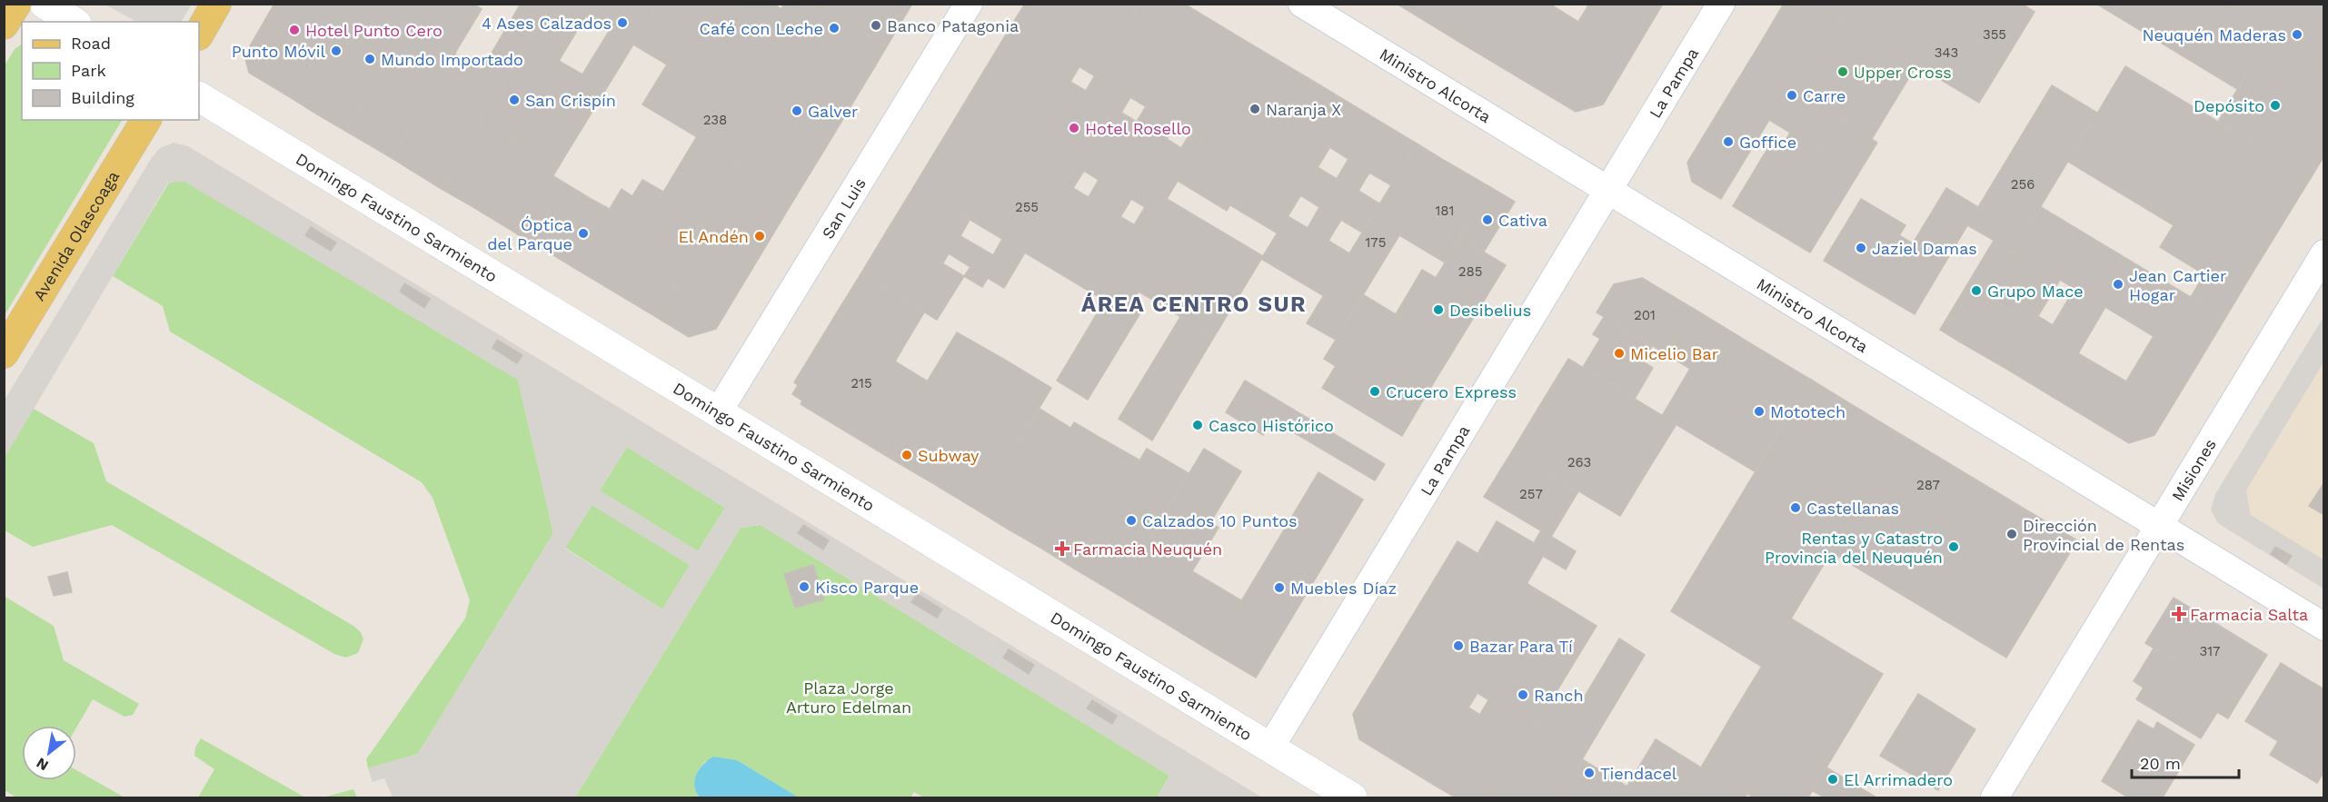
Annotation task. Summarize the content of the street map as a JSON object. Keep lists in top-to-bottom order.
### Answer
{
  "streets": {
    "main road": ["Domingo Faustino Sarmiento", "Avenida Olascoaga"],
    "street": [
      "La Pampa",
      "Ministro Alcorta",
      "San Luis",
      "Misiones"
    ]
  },
  "crossings": [
    ["La Pampa", "Ministro Alcorta"],
    ["La Pampa", "Domingo Faustino Sarmiento"],
    ["Ministro Alcorta", "Misiones"],
    ["San Luis", "Domingo Faustino Sarmiento"]
  ],
  "districts": ["ÁREA CENTRO SUR"],
  "parks": ["Plaza Jorge Arturo Edelman"],
  "places": {
    "other": [
      "4 Ases Calzados",
      "Banco Patagonia",
      "Café con Leche",
      "Hotel Punto Cero",
      "Neuquén Maderas",
      "Punto Móvil",
      "Mundo Importado",
      "Upper Cross",
      "Carre",
      "San Crispín",
      "Depósito",
      "Naranja X",
      "Galver",
      "Hotel Rosello",
      "Goffice",
      "Cativa",
      "Óptica del Parque",
      "El Andén",
      "Jaziel Damas",
      "Jean Cartier Hogar",
      "Grupo Mace",
      "Desibelius",
      "Micelio Bar",
      "Crucero Express",
      "Mototech",
      "Casco Histórico",
      "Subway",
      "Castellanas",
      "Calzados 10 Puntos",
      "Dirección Provincial de Rentas",
      "Rentas y Catastro Provincia del Neuquén",
      "Kisco Parque",
      "Muebles Díaz",
      "Bazar Para Tí",
      "Ranch",
      "Tiendacel",
      "El Arrimadero"
    ],
    "health": ["Farmacia Neuquén", "Farmacia Salta"]
  },
  "house_numbers": [
    "355",
    "343",
    "238",
    "256",
    "255",
    "181",
    "175",
    "285",
    "201",
    "215",
    "263",
    "287",
    "257",
    "317"
  ],
  "legend": ["Road", "Park", "Building"],
  "scale_bar": "20 m",
  "north": "bottom left"
}
